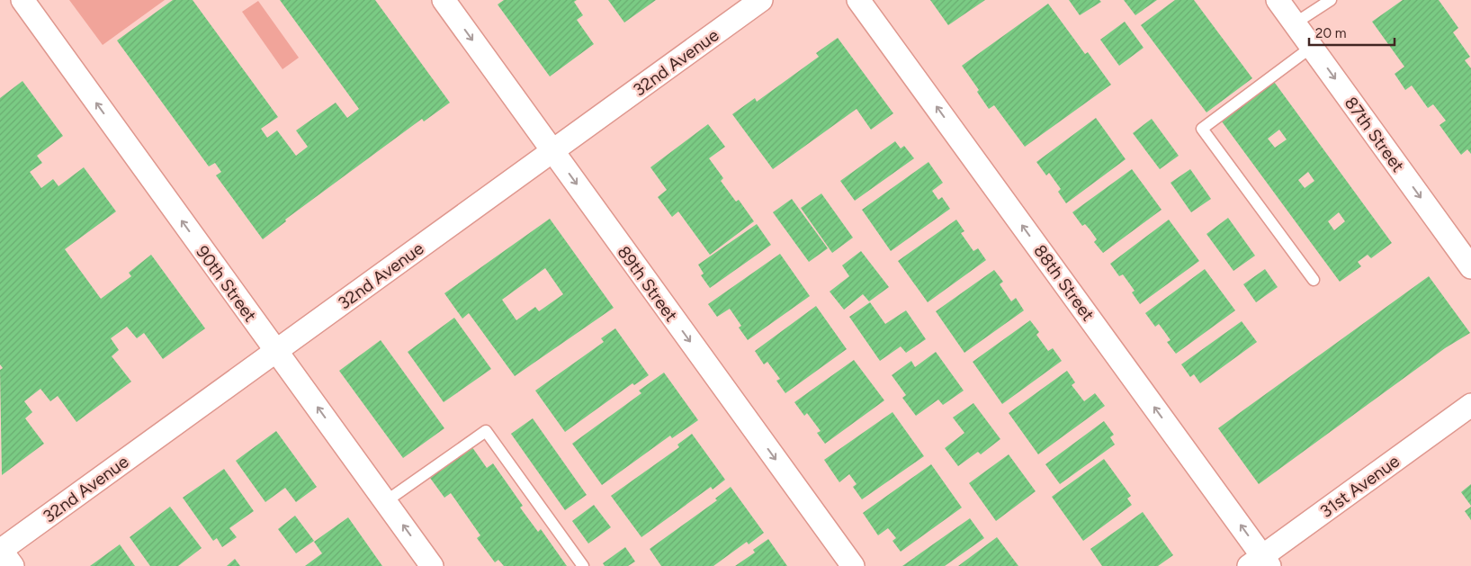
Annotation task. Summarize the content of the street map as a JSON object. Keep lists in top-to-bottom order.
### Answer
{
  "streets": {
    "street": [
      "32nd Avenue",
      "87th Street",
      "88th Street",
      "90th Street",
      "89th Street",
      "31st Avenue"
    ]
  },
  "crossings": [
    ["32nd Avenue", "90th Street"],
    ["32nd Avenue", "89th Street"],
    ["88th Street", "31st Avenue"]
  ],
  "one_way": [
    "87th Street",
    "88th Street",
    "90th Street",
    "89th Street"
  ],
  "scale_bar": "20 m"
}
